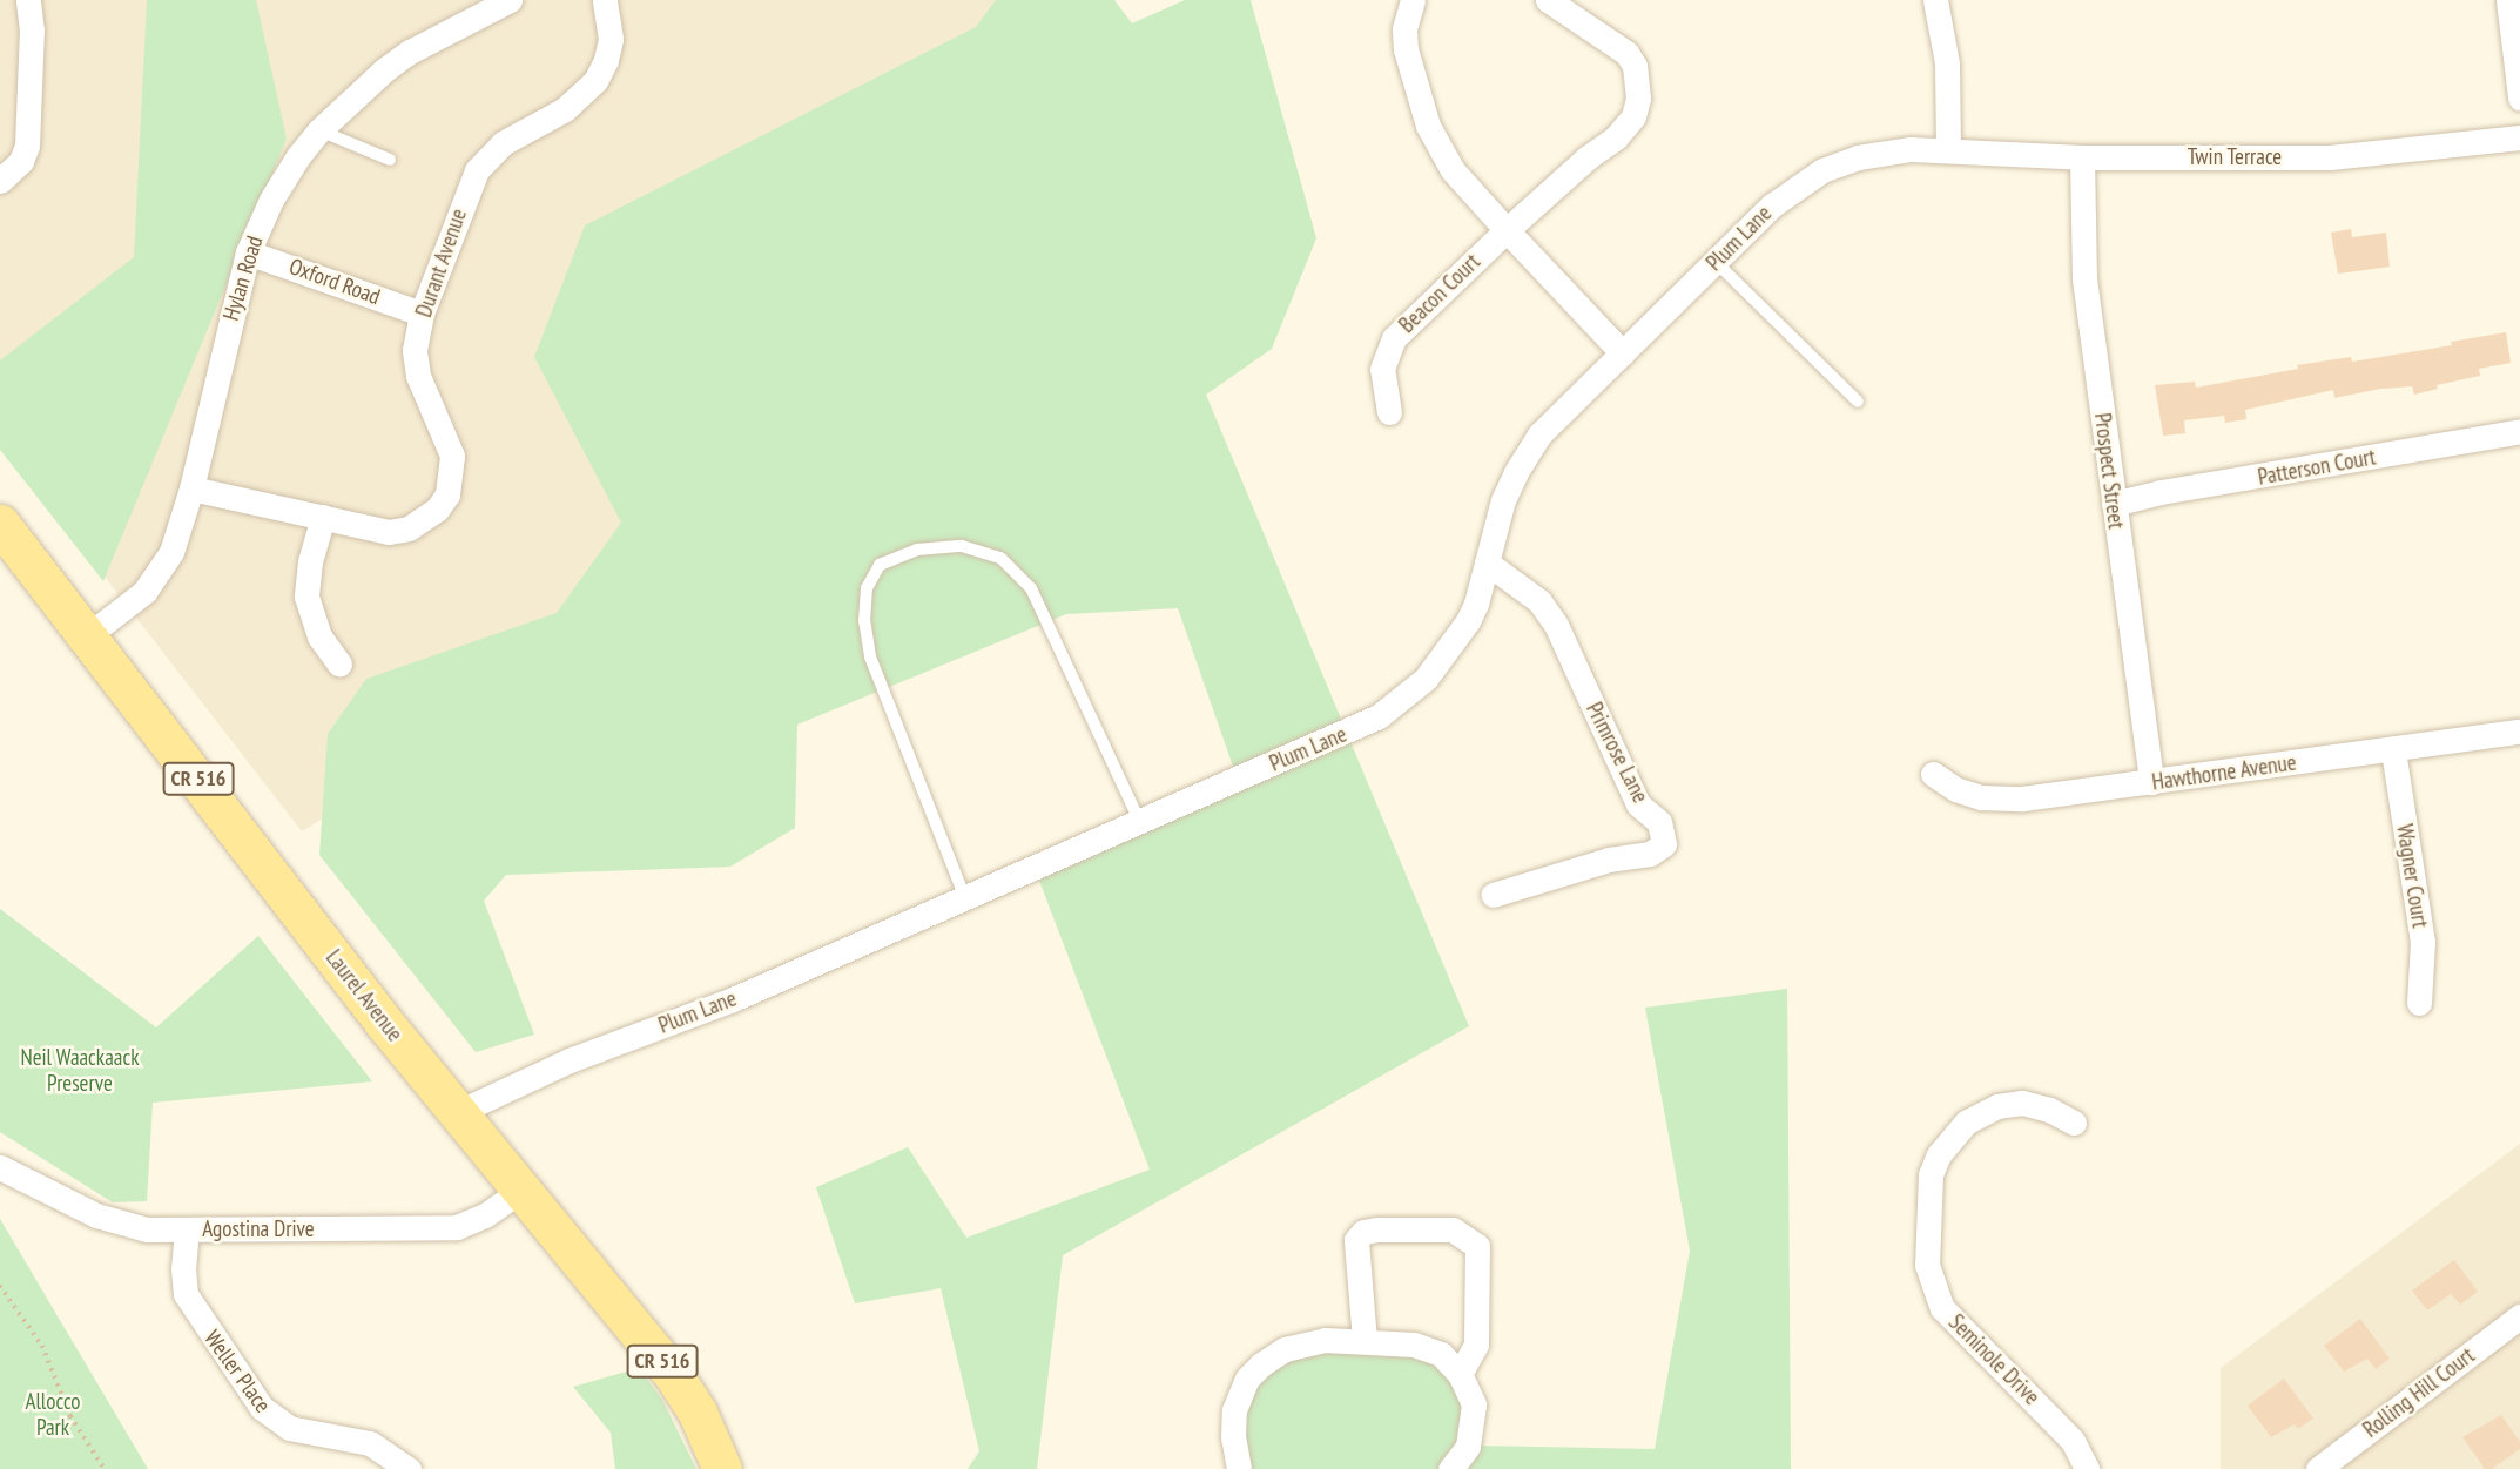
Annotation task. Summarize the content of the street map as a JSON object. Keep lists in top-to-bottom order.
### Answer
{
  "streets": {
    "main road": ["CR 516", "Laurel Avenue"],
    "street": [
      "Twin Terrace",
      "Plum Lane",
      "Durant Avenue",
      "Hylan Road",
      "Oxford Road",
      "Beacon Court",
      "Patterson Court",
      "Prospect Street",
      "Primrose Lane",
      "Hawthorne Avenue",
      "Wagner Court",
      "Agostina Drive",
      "Seminole Drive",
      "Weller Place",
      "Rolling Hill Court"
    ]
  },
  "crossings": [
    ["Twin Terrace", "Plum Lane"],
    ["Twin Terrace", "Prospect Street"],
    ["Plum Lane", "Primrose Lane"],
    ["Plum Lane", "Laurel Avenue"],
    ["Durant Avenue", "Hylan Road"],
    ["Durant Avenue", "Oxford Road"],
    ["Hylan Road", "Oxford Road"],
    ["Hylan Road", "Laurel Avenue"],
    ["Patterson Court", "Prospect Street"],
    ["Prospect Street", "Hawthorne Avenue"],
    ["Hawthorne Avenue", "Wagner Court"],
    ["Laurel Avenue", "Agostina Drive"],
    ["Agostina Drive", "Weller Place"]
  ],
  "parks": ["Neil Waackaack Preserve", "Allocco Park"]
}
